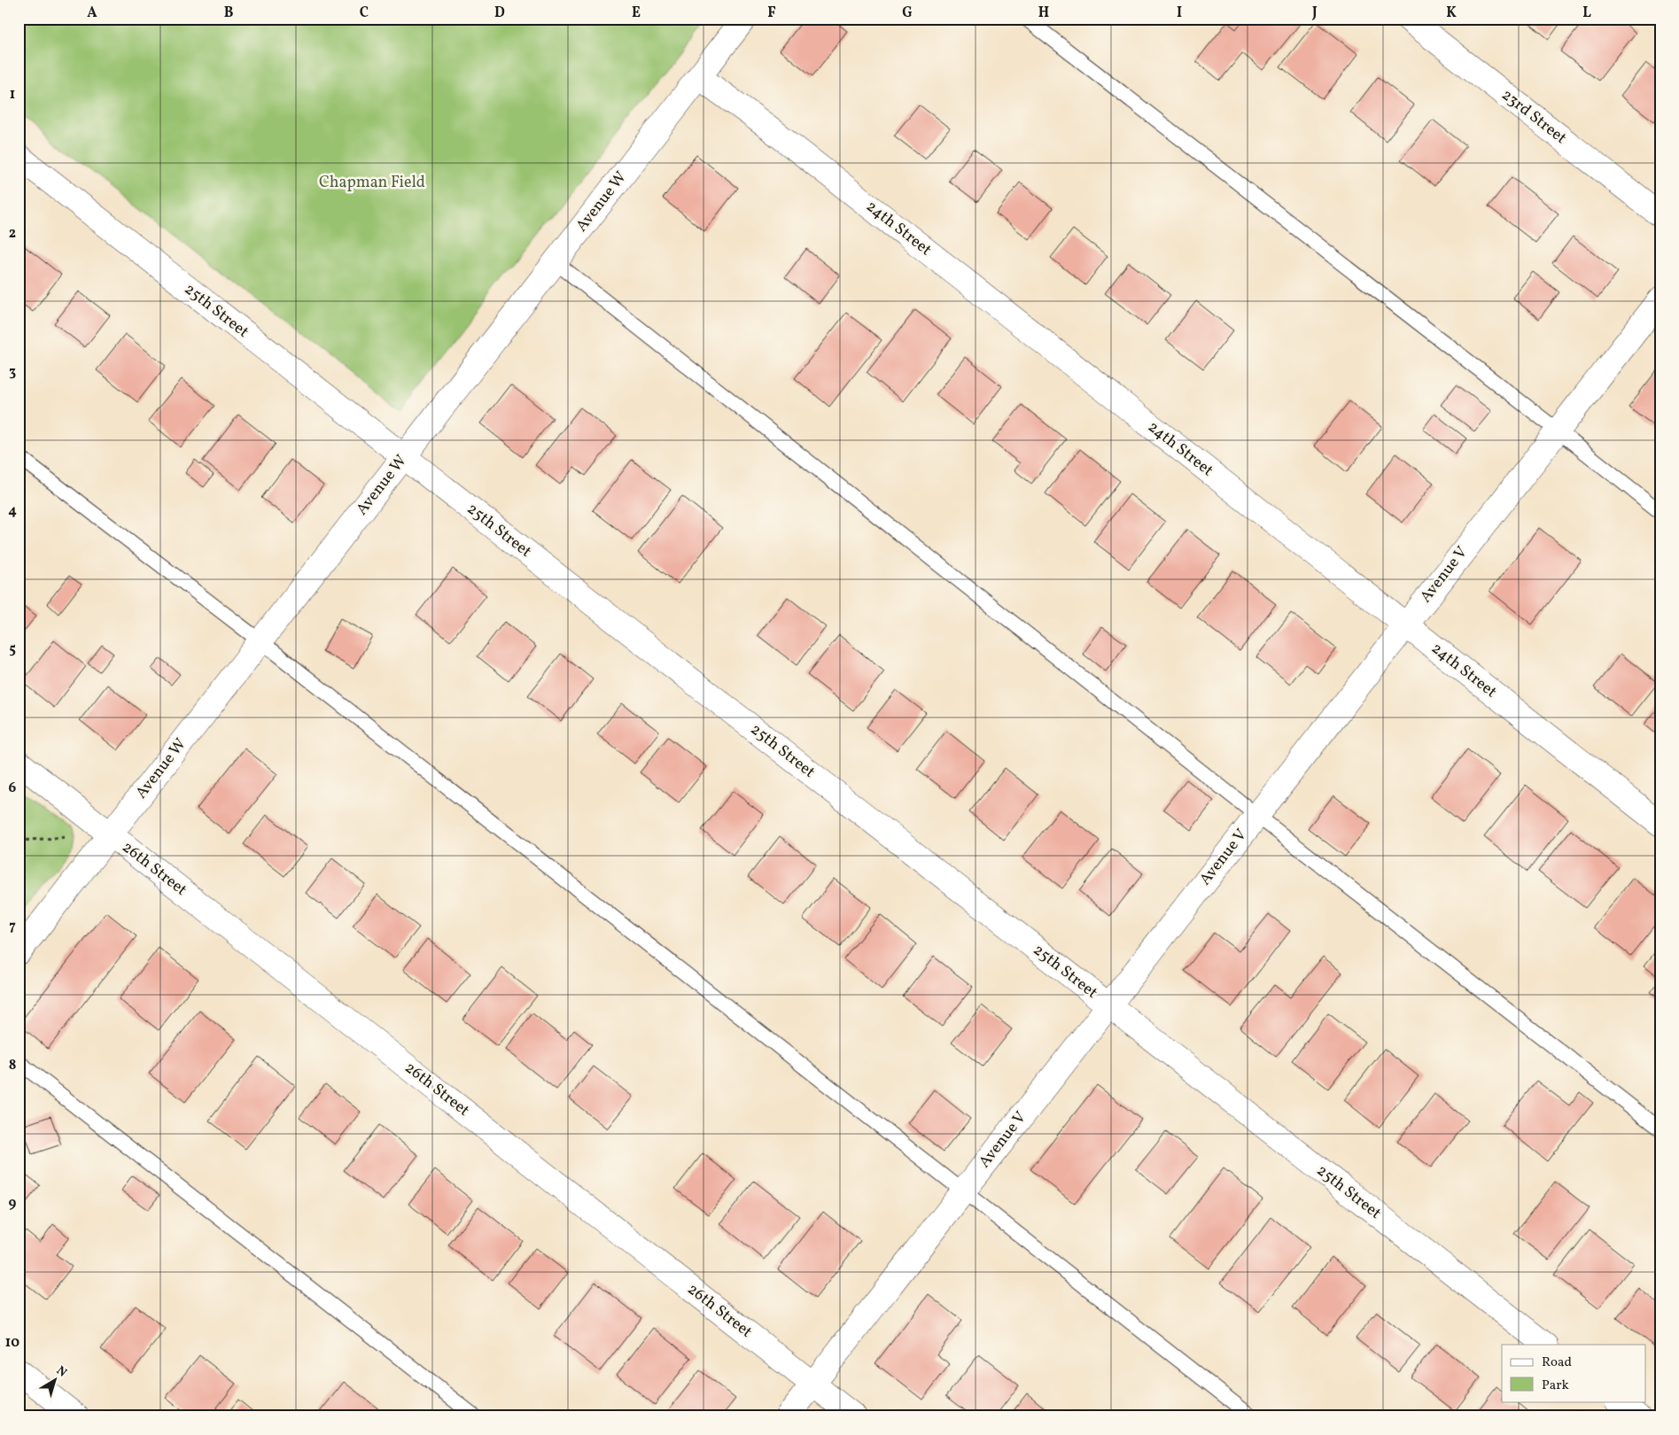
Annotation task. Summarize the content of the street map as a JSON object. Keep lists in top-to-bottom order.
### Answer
{
  "streets": {
    "street": [
      "23rd Street",
      "Avenue W",
      "24th Street",
      "25th Street",
      "Avenue V",
      "26th Street"
    ]
  },
  "crossings": [
    ["Avenue W", "24th Street"],
    ["Avenue W", "25th Street"],
    ["Avenue W", "26th Street"],
    ["24th Street", "Avenue V"],
    ["25th Street", "Avenue V"],
    ["Avenue V", "26th Street"]
  ],
  "parks": ["Chapman Field"],
  "legend": ["Road", "Park"],
  "north": "top right",
  "grid": {
    "columns": [
      "A",
      "B",
      "C",
      "D",
      "E",
      "F",
      "G",
      "H",
      "I",
      "J",
      "K",
      "L"
    ],
    "rows": [
      "1",
      "2",
      "3",
      "4",
      "5",
      "6",
      "7",
      "8",
      "9",
      "10"
    ]
  }
}
